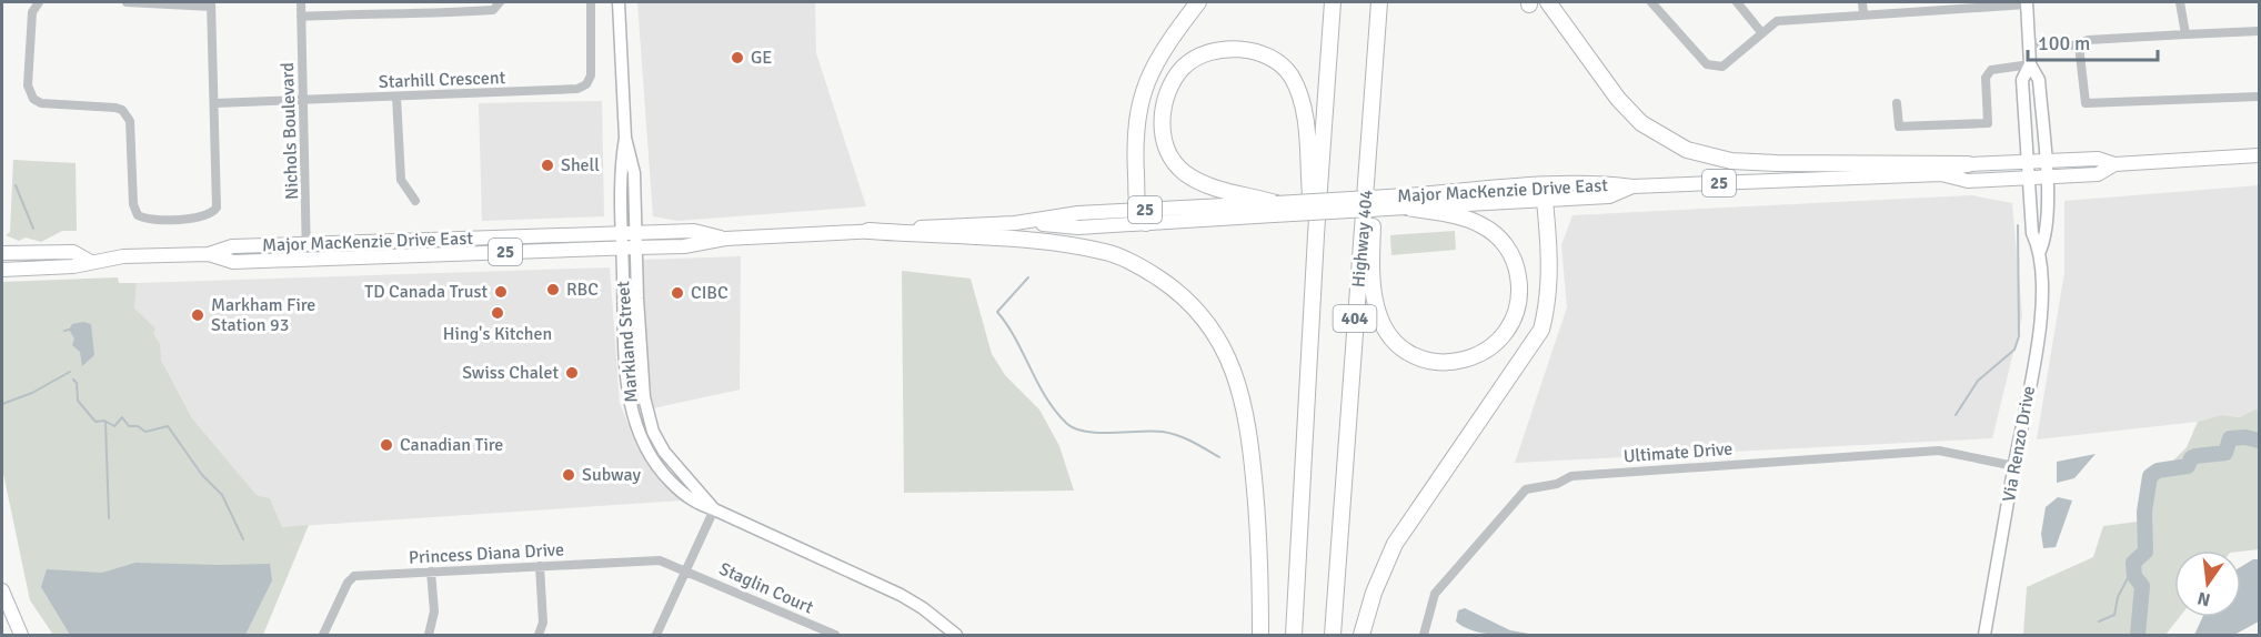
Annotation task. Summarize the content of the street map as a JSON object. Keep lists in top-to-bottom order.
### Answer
{
  "streets": {
    "highway": ["Highway 404", "404"],
    "main road": ["25", "Major MacKenzie Drive East"],
    "street": [
      "Starhill Crescent",
      "Nichols Boulevard",
      "Markland Street",
      "Via Renzo Drive",
      "Ultimate Drive",
      "Princess Diana Drive",
      "Staglin Court"
    ]
  },
  "crossings": [
    ["Starhill Crescent", "Nichols Boulevard"],
    ["Nichols Boulevard", "Major MacKenzie Drive East"],
    ["Major MacKenzie Drive East", "Markland Street"],
    ["Major MacKenzie Drive East", "Via Renzo Drive"],
    ["Via Renzo Drive", "Ultimate Drive"],
    ["Princess Diana Drive", "Staglin Court"]
  ],
  "places": [
    "GE",
    "Shell",
    "RBC",
    "TD Canada Trust",
    "CIBC",
    "Hing's Kitchen",
    "Markham Fire Station 93",
    "Swiss Chalet",
    "Canadian Tire",
    "Subway"
  ],
  "scale_bar": "100 m",
  "north": "bottom"
}
